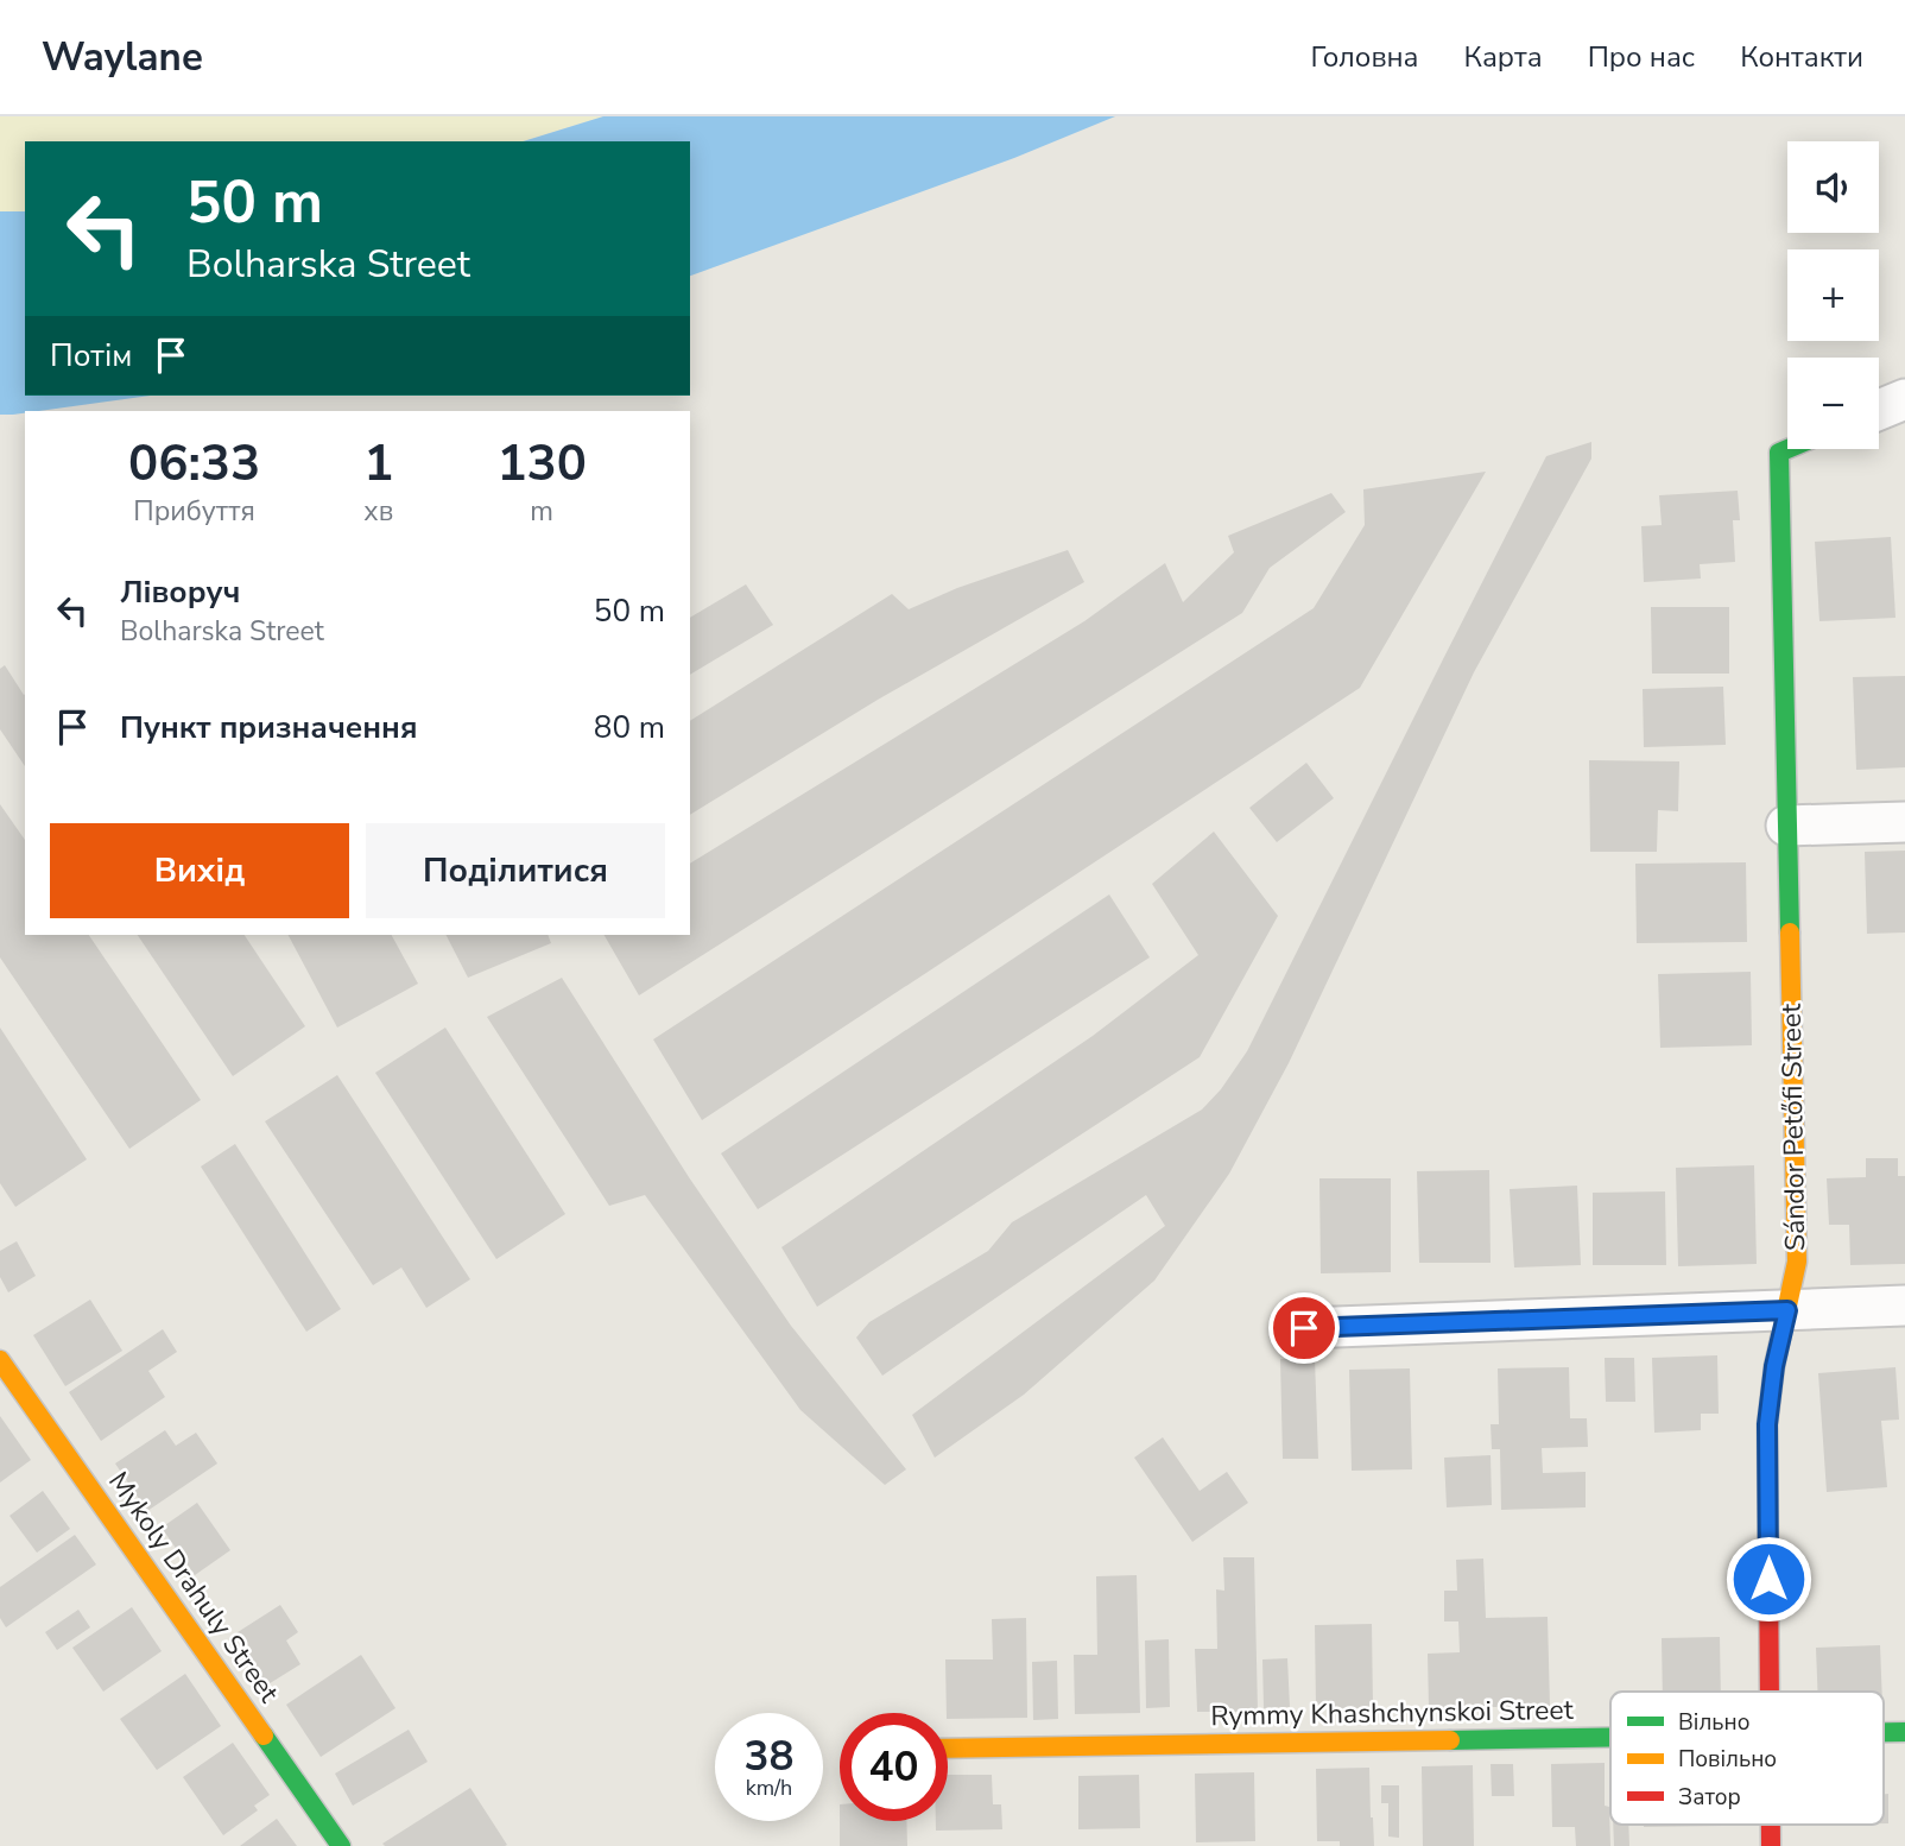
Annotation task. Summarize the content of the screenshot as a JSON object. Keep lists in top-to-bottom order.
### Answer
{
  "streets": {
    "street": ["Sándor Petőfi Street", "Mykoly Drahuly Street", "Rymmy Khashchynskoi Street"]
  },
  "legend": ["Вільно", "Повільно", "Затор"],
  "page": {
    "header": "Waylane",
    "nav": [
      "Головна",
      "Карта",
      "Про нас",
      "Контакти"
    ],
    "map_buttons": ["+", "−"],
    "turn": ["50 m", "Bolharska Street"],
    "then": "Потім",
    "eta": [
      "06:33",
      "Прибуття",
      "1",
      "хв",
      "130",
      "m"
    ],
    "list": [
      {
        "name": "Ліворуч",
        "note": "Bolharska Street",
        "value": "50 m"
      },
      {
        "name": "Пункт призначення",
        "value": "80 m"
      }
    ],
    "buttons": ["Вихід", "Поділитися"],
    "speed": "38 km/h",
    "limit": "40"
  }
}
